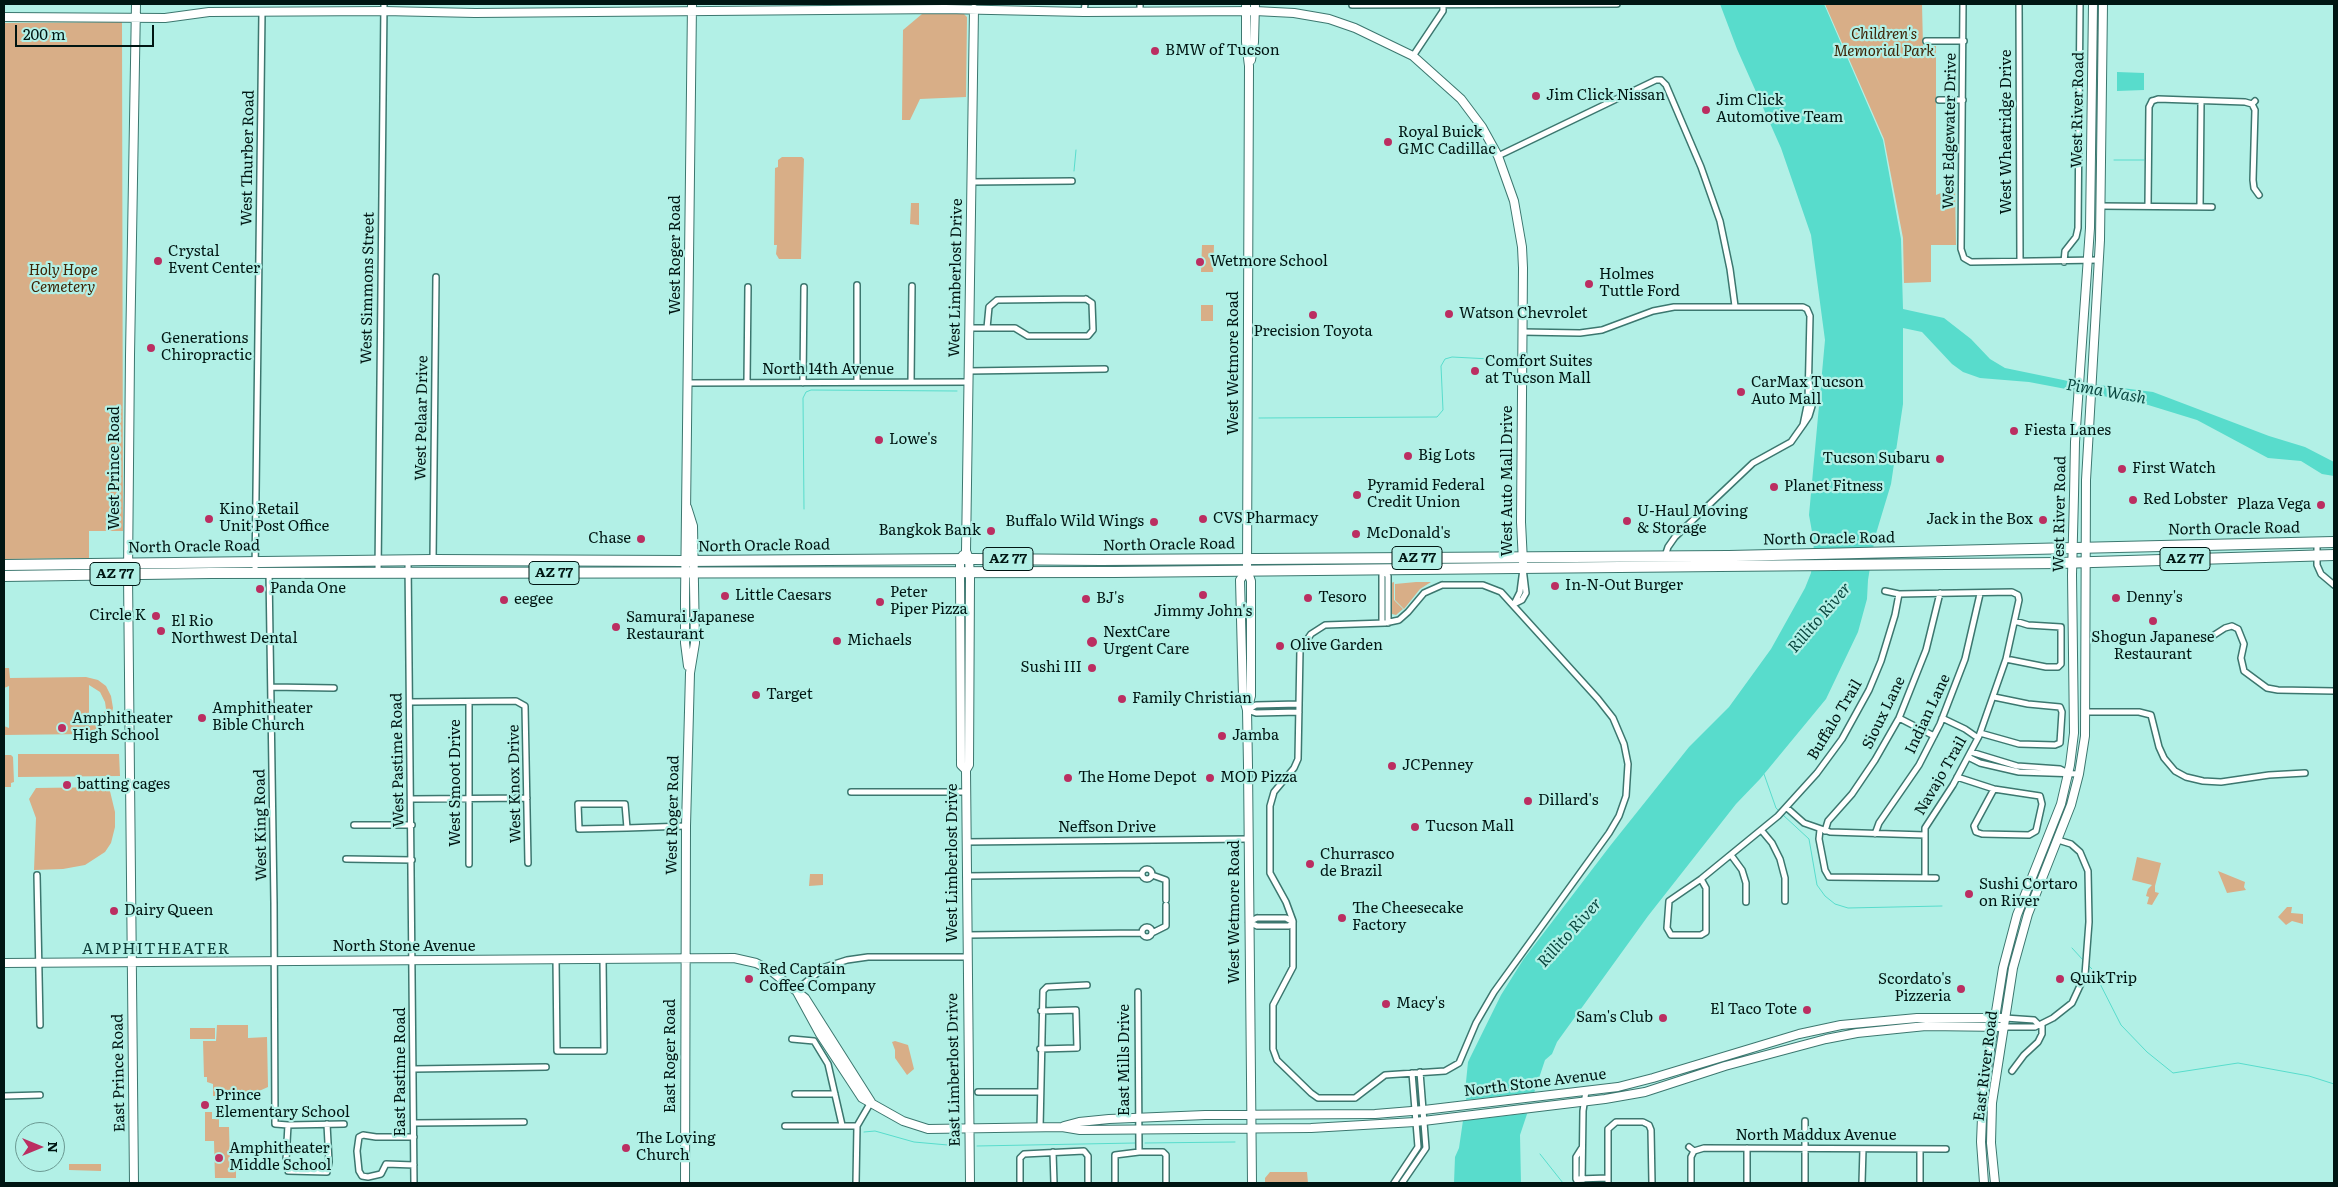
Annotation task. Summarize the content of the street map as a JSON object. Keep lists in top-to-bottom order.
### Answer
{
  "streets": {
    "highway": ["North Oracle Road", "AZ 77"],
    "main road": [
      "West River Road",
      "West Roger Road",
      "West Limberlost Drive",
      "West Wetmore Road",
      "West Prince Road",
      "West Auto Mall Drive",
      "North Stone Avenue",
      "East Roger Road",
      "East River Road",
      "East Limberlost Drive",
      "East Prince Road"
    ],
    "street": [
      "West Edgewater Drive",
      "West Wheatridge Drive",
      "West Thurber Road",
      "West Simmons Street",
      "North 14th Avenue",
      "West Pelaar Drive",
      "Sioux Lane",
      "Indian Lane",
      "Buffalo Trail",
      "West Pastime Road",
      "Navajo Trail",
      "West Smoot Drive",
      "West Knox Drive",
      "West King Road",
      "Neffson Drive",
      "East Mills Drive",
      "East Pastime Road",
      "North Maddux Avenue"
    ]
  },
  "crossings": [
    ["West River Road", "North Oracle Road"],
    ["West River Road", "East River Road"],
    ["West Thurber Road", "West Auto Mall Drive"],
    ["West Thurber Road", "North Oracle Road"],
    ["West Roger Road", "North 14th Avenue"],
    ["West Roger Road", "West Auto Mall Drive"],
    ["West Roger Road", "North Oracle Road"],
    ["West Roger Road", "North Stone Avenue"],
    ["West Roger Road", "East Roger Road"],
    ["West Limberlost Drive", "North 14th Avenue"],
    ["West Limberlost Drive", "West Auto Mall Drive"],
    ["West Limberlost Drive", "North Oracle Road"],
    ["West Limberlost Drive", "Neffson Drive"],
    ["West Limberlost Drive", "East Limberlost Drive"],
    ["West Simmons Street", "West Auto Mall Drive"],
    ["West Simmons Street", "North Oracle Road"],
    ["West Wetmore Road", "West Auto Mall Drive"],
    ["West Wetmore Road", "North Oracle Road"],
    ["West Wetmore Road", "Neffson Drive"],
    ["West Wetmore Road", "North Stone Avenue"],
    ["West Pelaar Drive", "North Oracle Road"],
    ["West Prince Road", "West Auto Mall Drive"],
    ["West Prince Road", "North Oracle Road"],
    ["West Prince Road", "North Stone Avenue"],
    ["West Prince Road", "East Prince Road"],
    ["West Auto Mall Drive", "North Oracle Road"],
    ["North Oracle Road", "West Pastime Road"],
    ["North Oracle Road", "West King Road"],
    ["Sioux Lane", "Navajo Trail"],
    ["Indian Lane", "Navajo Trail"],
    ["Buffalo Trail", "Navajo Trail"],
    ["West Pastime Road", "North Stone Avenue"],
    ["West Pastime Road", "East Pastime Road"],
    ["West King Road", "North Stone Avenue"],
    ["North Stone Avenue", "East Roger Road"],
    ["North Stone Avenue", "East Mills Drive"],
    ["North Stone Avenue", "East River Road"],
    ["North Stone Avenue", "East Limberlost Drive"],
    ["North Stone Avenue", "East Pastime Road"],
    ["North Stone Avenue", "East Prince Road"]
  ],
  "districts": ["AMPHITHEATER"],
  "water": ["Pima Wash", "Rillito River"],
  "parks": ["Children's Memorial Park", "Holy Hope Cemetery"],
  "places": [
    "BMW of Tucson",
    "Jim Click Nissan",
    "Jim Click Automotive Team",
    "Royal Buick GMC Cadillac",
    "Crystal Event Center",
    "Wetmore School",
    "Holmes Tuttle Ford",
    "Watson Chevrolet",
    "Precision Toyota",
    "Generations Chiropractic",
    "Comfort Suites at Tucson Mall",
    "CarMax Tucson Auto Mall",
    "Fiesta Lanes",
    "Lowe's",
    "Big Lots",
    "Tucson Subaru",
    "First Watch",
    "Planet Fitness",
    "Pyramid Federal Credit Union",
    "Red Lobster",
    "Plaza Vega",
    "Kino Retail Unit Post Office",
    "CVS Pharmacy",
    "Jack in the Box",
    "U-Haul Moving & Storage",
    "Buffalo Wild Wings",
    "Bangkok Bank",
    "McDonald's",
    "Chase",
    "In-N-Out Burger",
    "Panda One",
    "Jimmy John's",
    "Little Caesars",
    "Tesoro",
    "Denny's",
    "BJ's",
    "eegee",
    "Peter Piper Pizza",
    "Circle K",
    "Shogun Japanese Restaurant",
    "Samurai Japanese Restaurant",
    "El Rio Northwest Dental",
    "Michaels",
    "NextCare Urgent Care",
    "Olive Garden",
    "Sushi III",
    "Target",
    "Family Christian",
    "Amphitheater Bible Church",
    "Amphitheater High School",
    "Jamba",
    "JCPenney",
    "The Home Depot",
    "MOD Pizza",
    "batting cages",
    "Dillard's",
    "Tucson Mall",
    "Churrasco de Brazil",
    "Sushi Cortaro on River",
    "Dairy Queen",
    "The Cheesecake Factory",
    "Red Captain Coffee Company",
    "QuikTrip",
    "Scordato's Pizzeria",
    "Macy's",
    "El Taco Tote",
    "Sam's Club",
    "Prince Elementary School",
    "The Loving Church",
    "Amphitheater Middle School"
  ],
  "scale_bar": "200 m",
  "north": "right"
}
